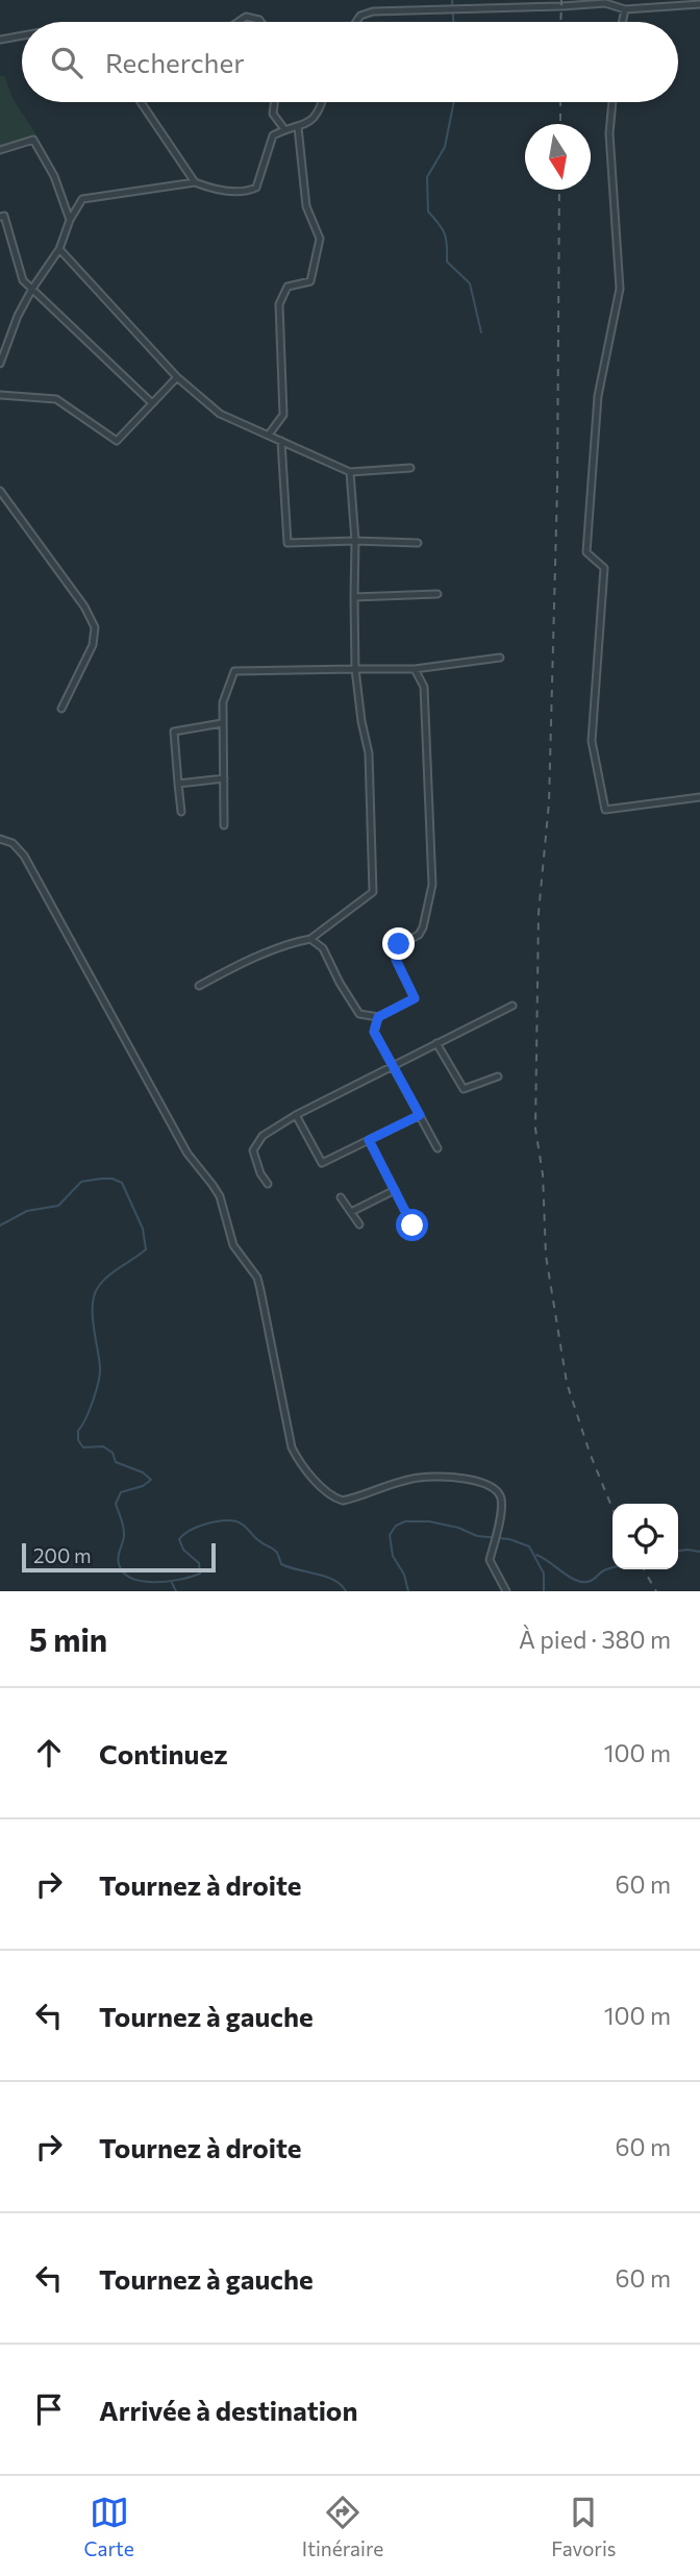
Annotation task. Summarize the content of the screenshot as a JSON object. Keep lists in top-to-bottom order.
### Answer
{
  "scale_bar": "200 m",
  "north": "bottom",
  "page": {
    "search": "Rechercher",
    "scale": "200 m",
    "heading": ["5 min", "À pied · 380 m"],
    "list": [
      ["Continuez", "100 m"],
      ["Tournez à droite", "60 m"],
      ["Tournez à gauche", "100 m"],
      ["Tournez à droite", "60 m"],
      ["Tournez à gauche", "60 m"],
      "Arrivée à destination"
    ],
    "nav": ["Carte", "Itinéraire", "Favoris"]
  }
}
